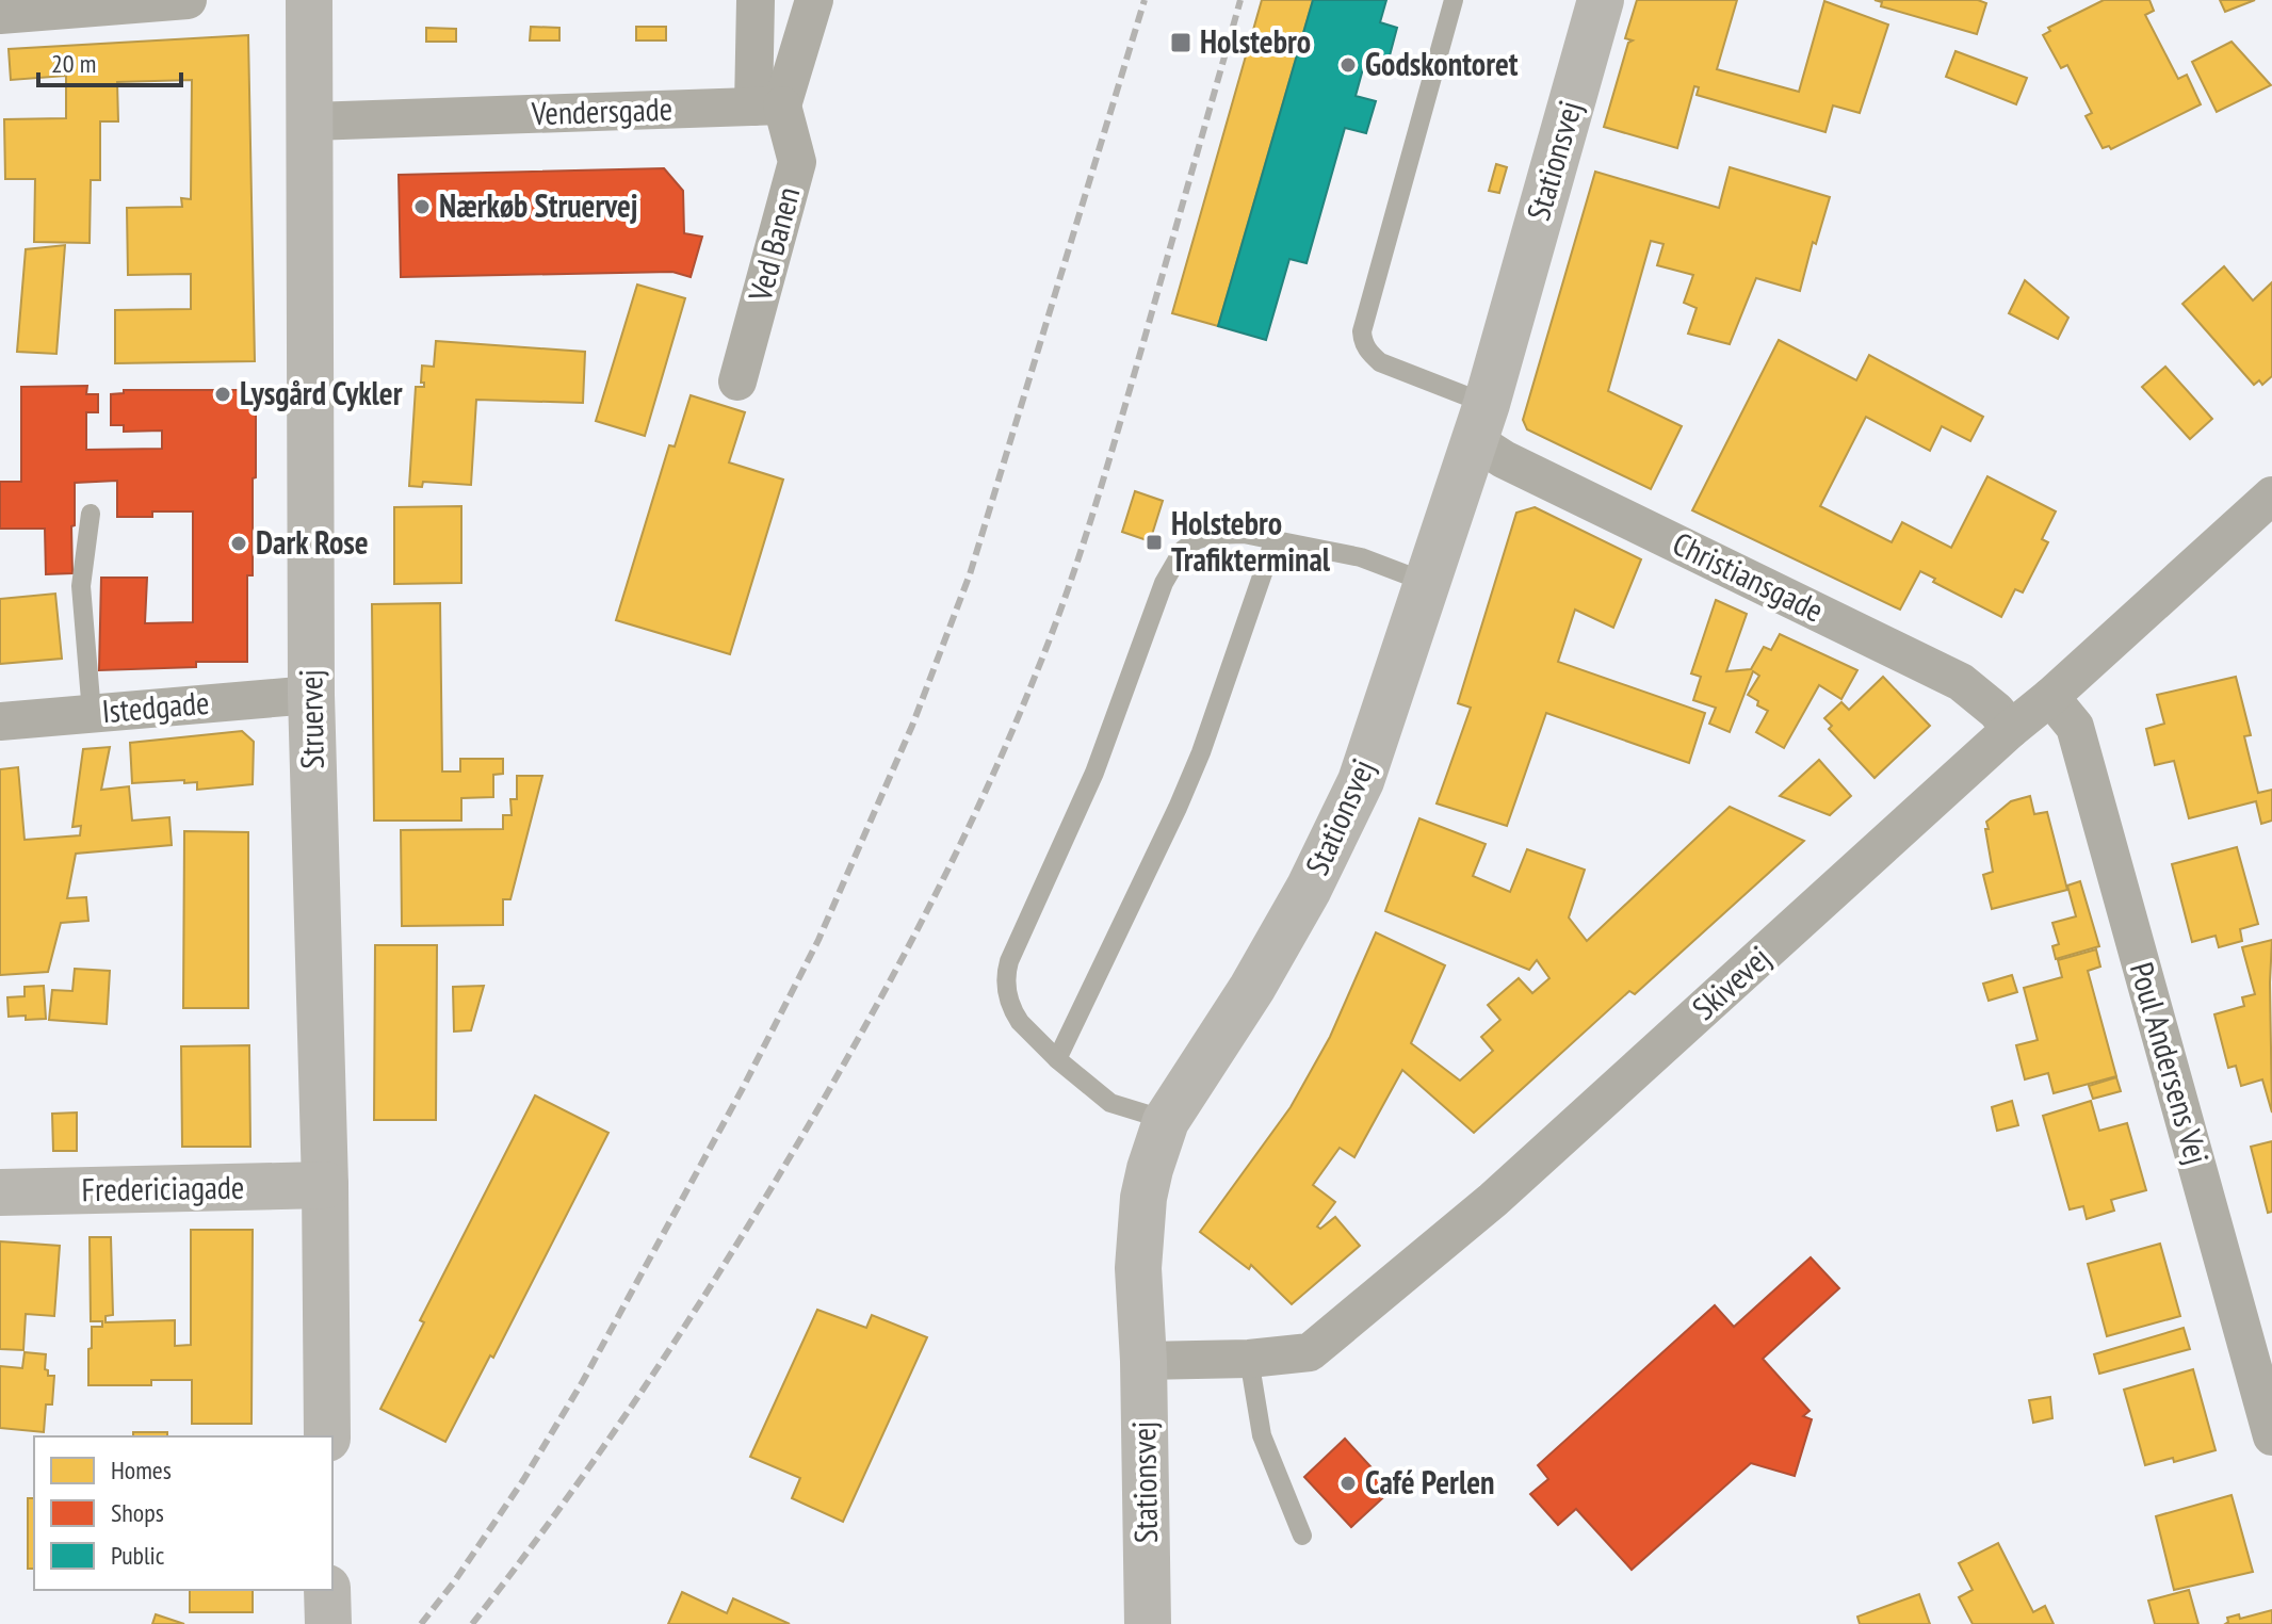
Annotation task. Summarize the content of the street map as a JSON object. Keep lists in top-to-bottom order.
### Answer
{
  "streets": {
    "street": [
      "Vendersgade",
      "Stationsvej",
      "Ved Banen",
      "Christiansgade",
      "Istedgade",
      "Struervej",
      "Skivevej",
      "Poul Andersens Vej",
      "Fredericiagade"
    ]
  },
  "crossings": [
    ["Vendersgade", "Ved Banen"],
    ["Vendersgade", "Struervej"],
    ["Stationsvej", "Christiansgade"],
    ["Stationsvej", "Skivevej"],
    ["Christiansgade", "Skivevej"],
    ["Istedgade", "Struervej"],
    ["Struervej", "Fredericiagade"],
    ["Skivevej", "Poul Andersens Vej"]
  ],
  "places": {
    "transit": ["Holstebro", "Holstebro Trafikterminal"],
    "other": [
      "Godskontoret",
      "Nærkøb Struervej",
      "Lysgård Cykler",
      "Dark Rose",
      "Café Perlen"
    ]
  },
  "legend": ["Homes", "Shops", "Public"],
  "scale_bar": "20 m"
}
